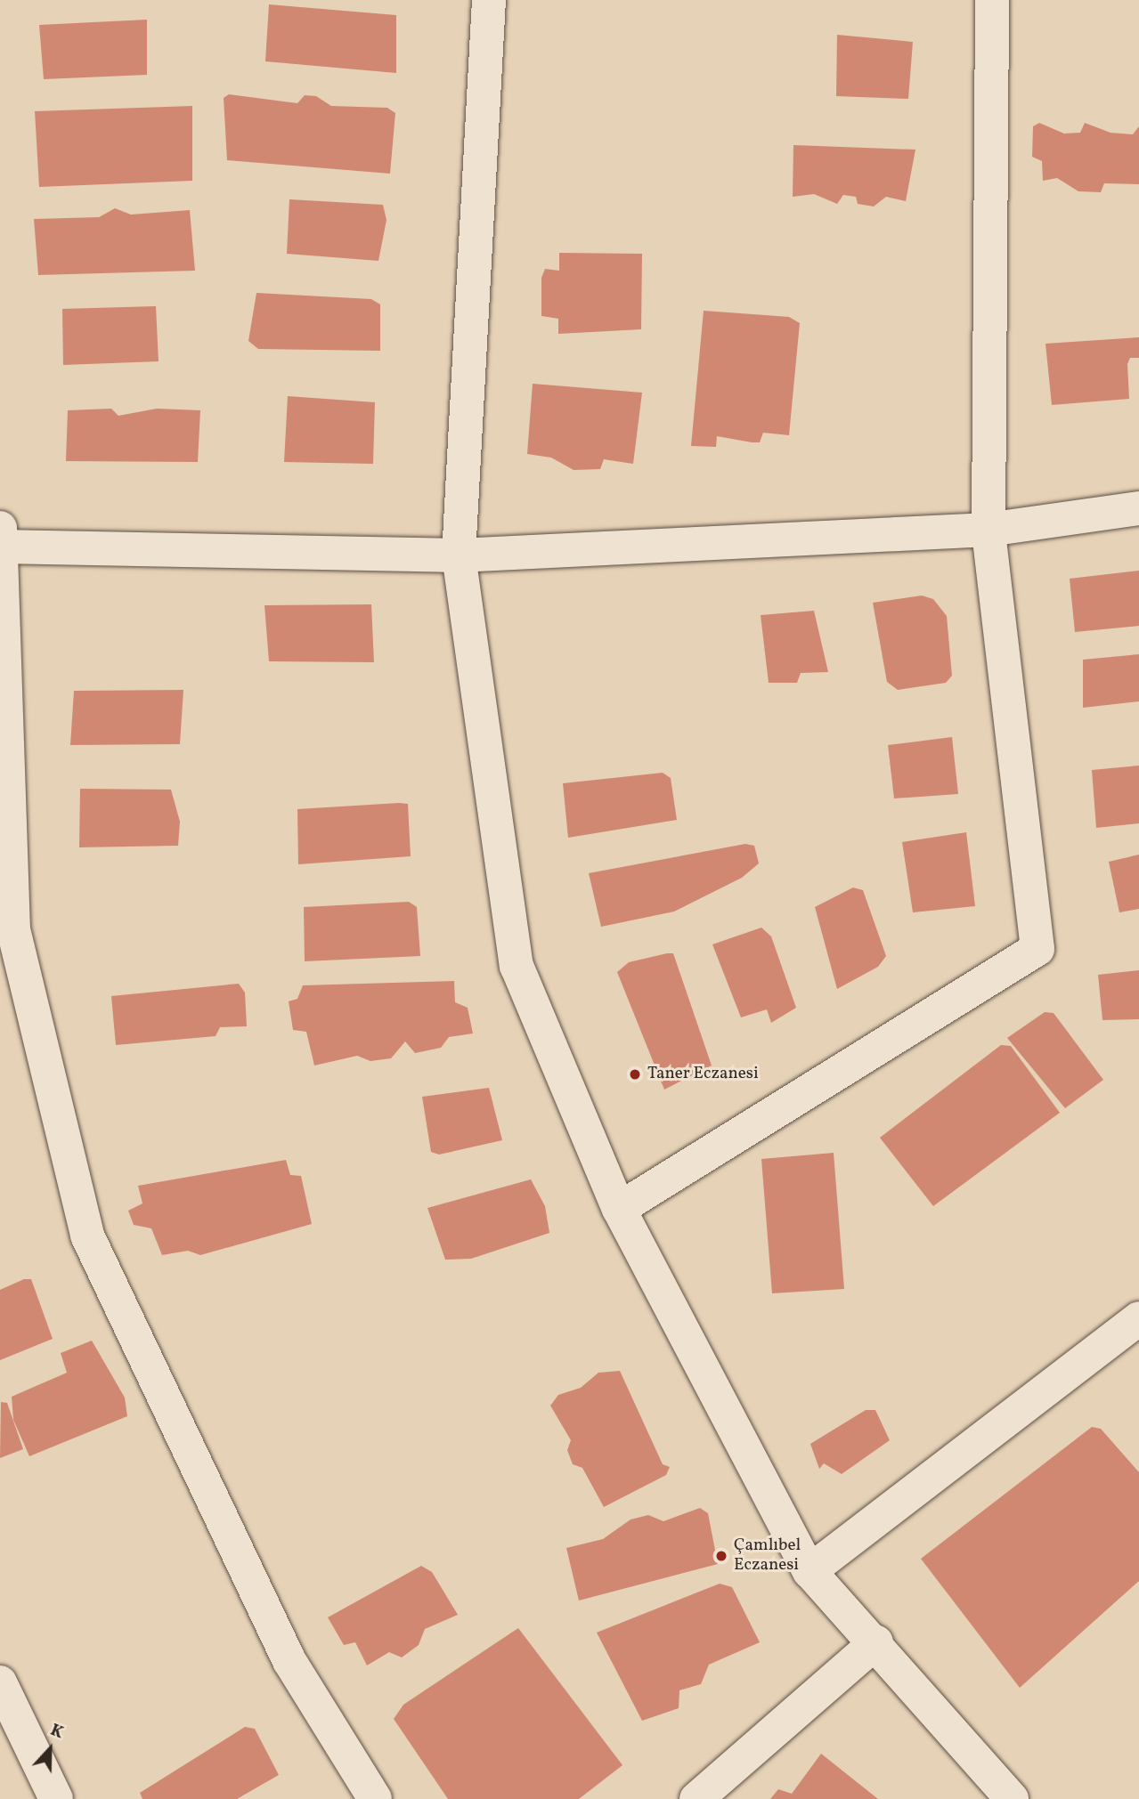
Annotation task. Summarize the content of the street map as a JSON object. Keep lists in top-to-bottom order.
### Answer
{
  "places": ["Taner Eczanesi", "Çamlıbel Eczanesi"],
  "north": "top"
}
